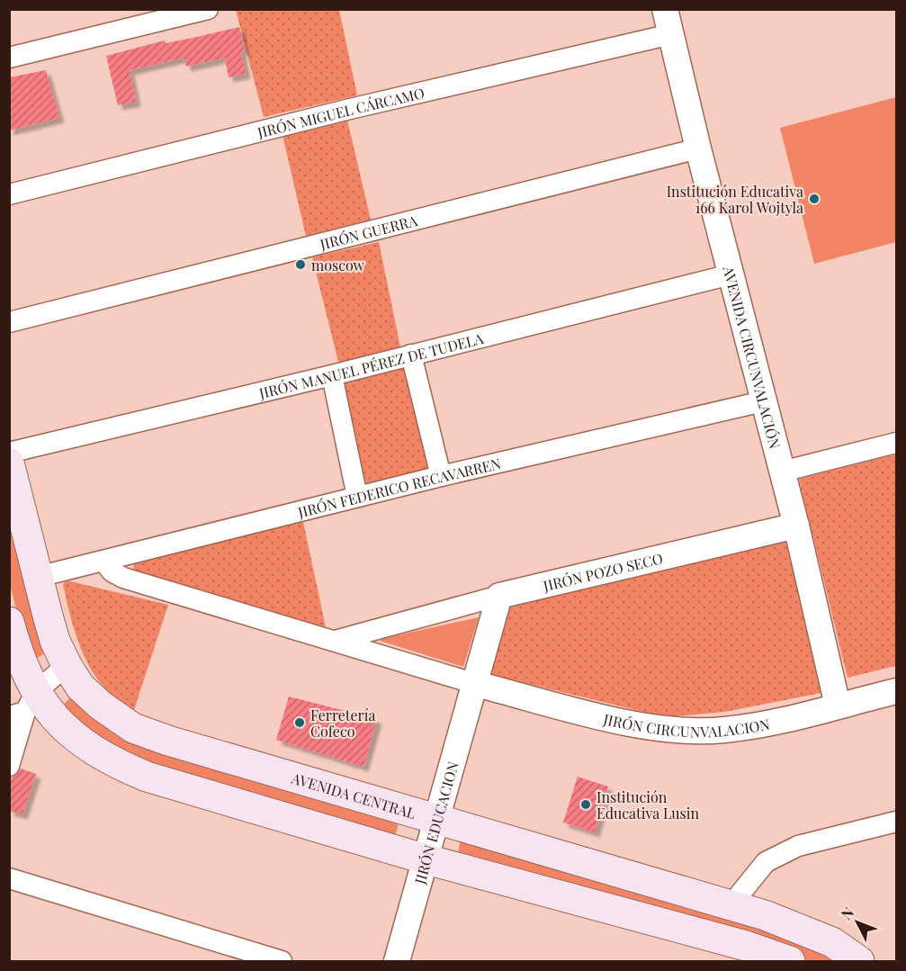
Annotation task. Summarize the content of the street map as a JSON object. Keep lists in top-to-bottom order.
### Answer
{
  "streets": {
    "main road": ["AVENIDA CENTRAL"],
    "street": [
      "JIRÓN MIGUEL CÁRCAMO",
      "JIRÓN GUERRA",
      "AVENIDA CIRCUNVALACIÓN",
      "JIRÓN MANUEL PÉREZ DE TUDELA",
      "JIRÓN FEDERICO RECAVARREN",
      "JIRÓN POZO SECO",
      "JIRÓN CIRCUNVALACION",
      "JIRÓN EDUCACION"
    ]
  },
  "crossings": [
    ["JIRÓN MIGUEL CÁRCAMO", "AVENIDA CIRCUNVALACIÓN"],
    ["JIRÓN GUERRA", "AVENIDA CIRCUNVALACIÓN"],
    ["AVENIDA CIRCUNVALACIÓN", "JIRÓN MANUEL PÉREZ DE TUDELA"],
    ["AVENIDA CIRCUNVALACIÓN", "JIRÓN FEDERICO RECAVARREN"],
    ["AVENIDA CIRCUNVALACIÓN", "JIRÓN POZO SECO"],
    ["AVENIDA CIRCUNVALACIÓN", "JIRÓN CIRCUNVALACION"],
    ["JIRÓN FEDERICO RECAVARREN", "AVENIDA CENTRAL"],
    ["JIRÓN CIRCUNVALACION", "JIRÓN EDUCACION"],
    ["AVENIDA CENTRAL", "JIRÓN EDUCACION"]
  ],
  "places": [
    "Institución Educativa 166 Karol Wojtyla",
    "moscow",
    "Ferretería Cofeco",
    "Institución Educativa Lusin"
  ],
  "north": "top left"
}
